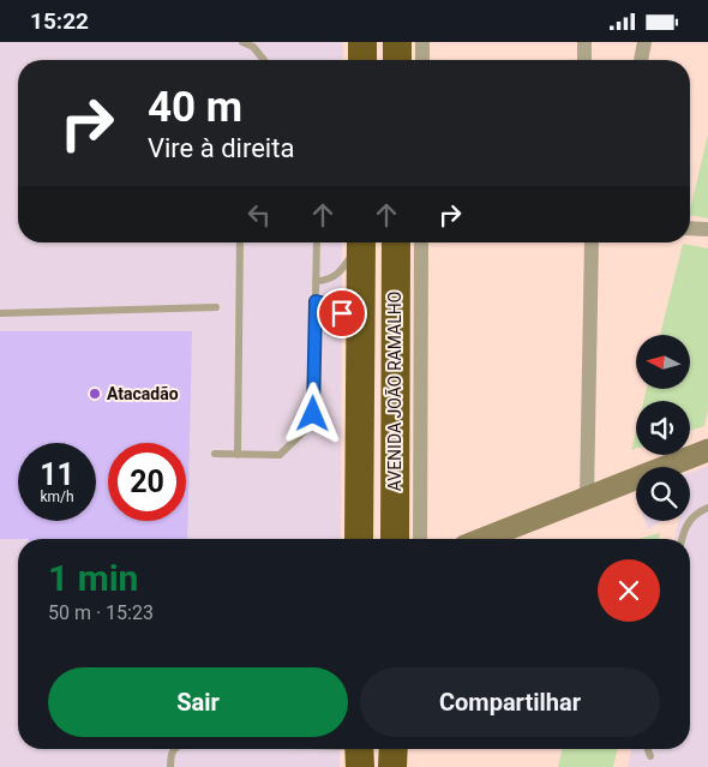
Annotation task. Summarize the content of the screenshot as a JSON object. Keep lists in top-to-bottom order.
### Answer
{
  "streets": {
    "highway": ["AVENIDA JOÃO RAMALHO"]
  },
  "places": ["Atacadão"],
  "north": "left",
  "page": {
    "status": "15:22",
    "turn": ["40 m", "Vire à direita"],
    "speed": "11 km/h",
    "limit": "20",
    "heading": ["1 min", "50 m · 15:23"],
    "buttons": ["Sair", "Compartilhar"]
  }
}
